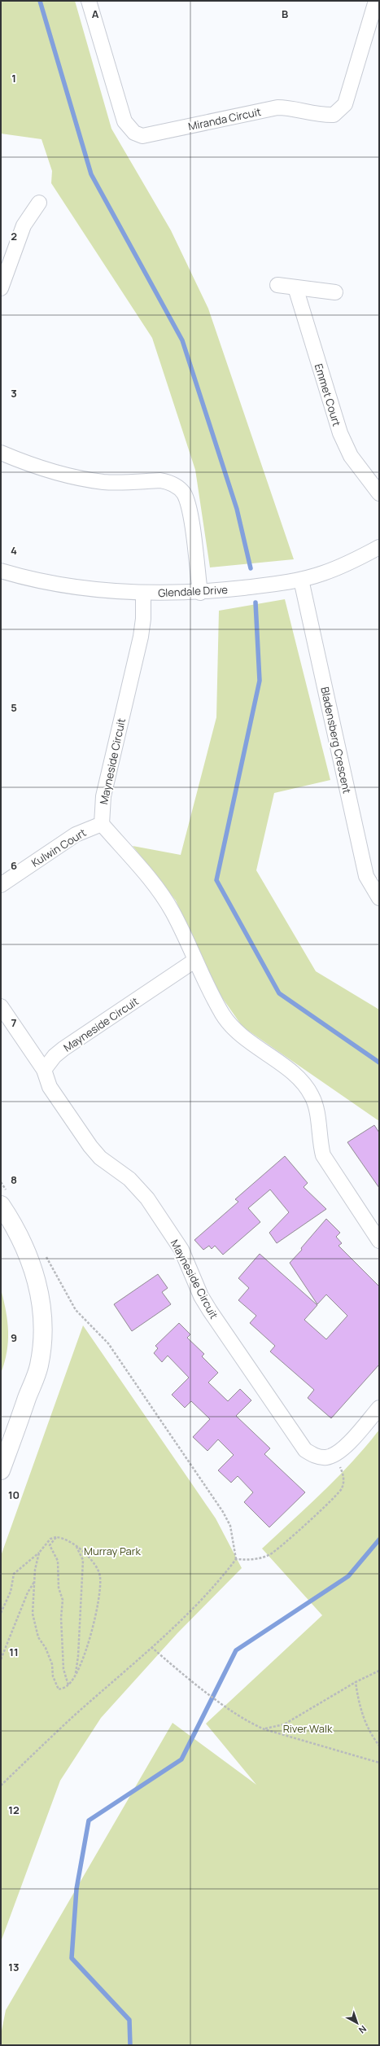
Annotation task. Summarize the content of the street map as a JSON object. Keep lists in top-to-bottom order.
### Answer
{
  "streets": {
    "street": [
      "Miranda Circuit",
      "Emmet Court",
      "Glendale Drive",
      "Bladensberg Crescent",
      "Mayneside Circuit",
      "Kulwin Court"
    ]
  },
  "crossings": [
    ["Glendale Drive", "Bladensberg Crescent"],
    ["Glendale Drive", "Mayneside Circuit"],
    ["Mayneside Circuit", "Kulwin Court"]
  ],
  "parks": ["Murray Park", "River Walk"],
  "north": "bottom right",
  "grid": {
    "columns": ["A", "B"],
    "rows": [
      "1",
      "2",
      "3",
      "4",
      "5",
      "6",
      "7",
      "8",
      "9",
      "10",
      "11",
      "12",
      "13"
    ]
  }
}
